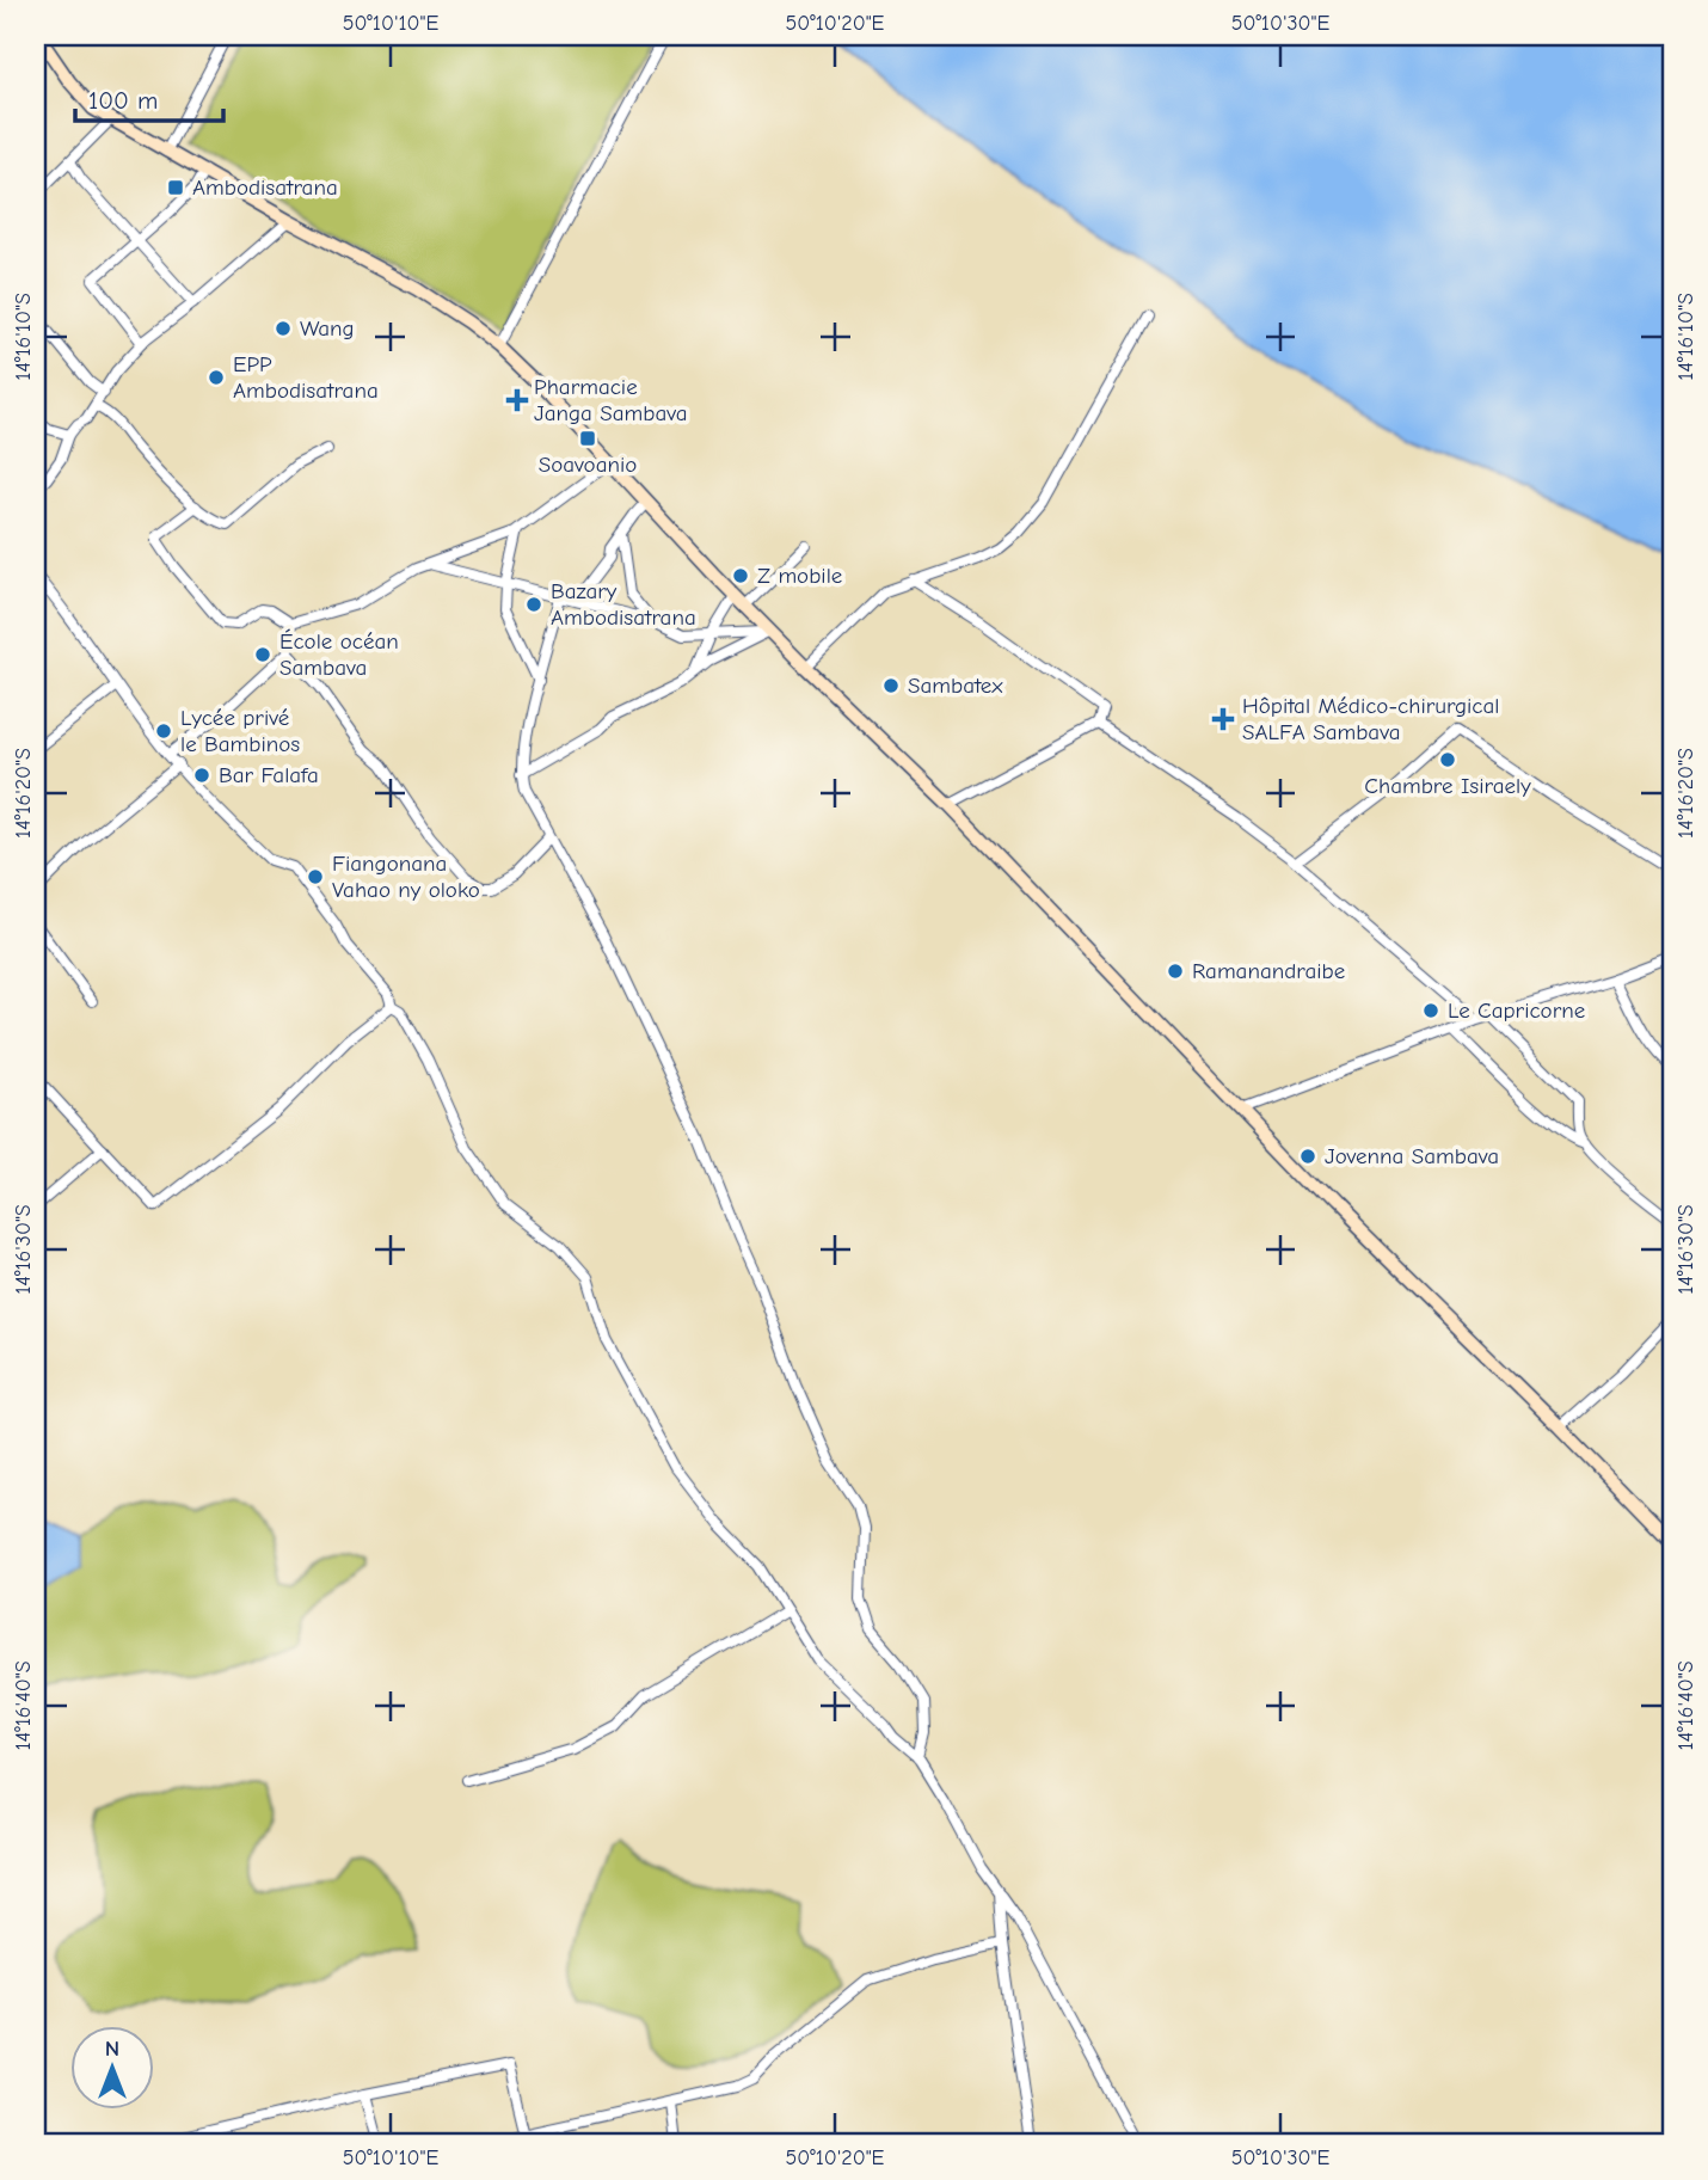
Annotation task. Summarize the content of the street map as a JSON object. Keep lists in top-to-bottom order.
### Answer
{
  "places": {
    "transit": ["Ambodisatrana", "Soavoanio"],
    "other": [
      "Wang",
      "EPP Ambodisatrana",
      "Z mobile",
      "Bazary Ambodisatrana",
      "École océan Sambava",
      "Sambatex",
      "Lycée privé le Bambinos",
      "Chambre Isiraely",
      "Bar Falafa",
      "Fiangonana Vahao ny oloko",
      "Ramanandraibe",
      "Le Capricorne",
      "Jovenna Sambava"
    ],
    "health": ["Pharmacie Janga Sambava", "Hôpital Médico-chirurgical SALFA Sambava"]
  },
  "scale_bar": "100 m",
  "north": "top",
  "coordinates": [
    "50°10'10\"E",
    "50°10'20\"E",
    "50°10'30\"E",
    "14°16'10\"S",
    "14°16'20\"S",
    "14°16'30\"S",
    "14°16'40\"S"
  ]
}
